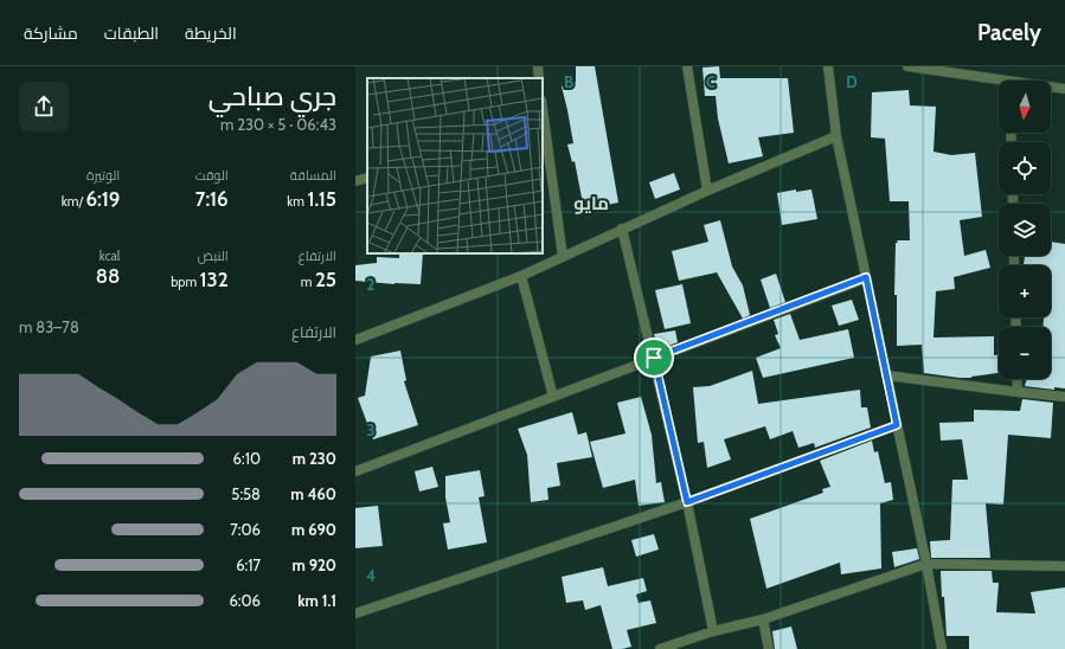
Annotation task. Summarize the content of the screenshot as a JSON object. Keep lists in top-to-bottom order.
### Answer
{
  "districts": ["مايو"],
  "north": "bottom",
  "page": {
    "header": "Pacely",
    "nav": ["الخريطة", "الطبقات", "مشاركة"],
    "heading": ["جري صباحي", "06:43 · 5 × 230 m"],
    "map_buttons": ["+", "−"],
    "stats": [
      ["المسافة", "1.15 km"],
      ["الوقت", "7:16"],
      ["الوتيرة", "6:19 /km"],
      ["الارتفاع", "25 m"],
      ["النبض", "132 bpm"],
      ["kcal", "88"]
    ],
    "chart": ["الارتفاع", "78–83 m"],
    "list": [
      {
        "name": "230 m",
        "note": "6:10"
      },
      {
        "name": "460 m",
        "note": "5:58"
      },
      {
        "name": "690 m",
        "note": "7:06"
      },
      {
        "name": "920 m",
        "note": "6:17"
      },
      {
        "name": "1.1 km",
        "note": "6:06"
      }
    ]
  },
  "grid": {
    "columns": ["B", "C", "D"],
    "rows": ["2", "3", "4"]
  }
}
